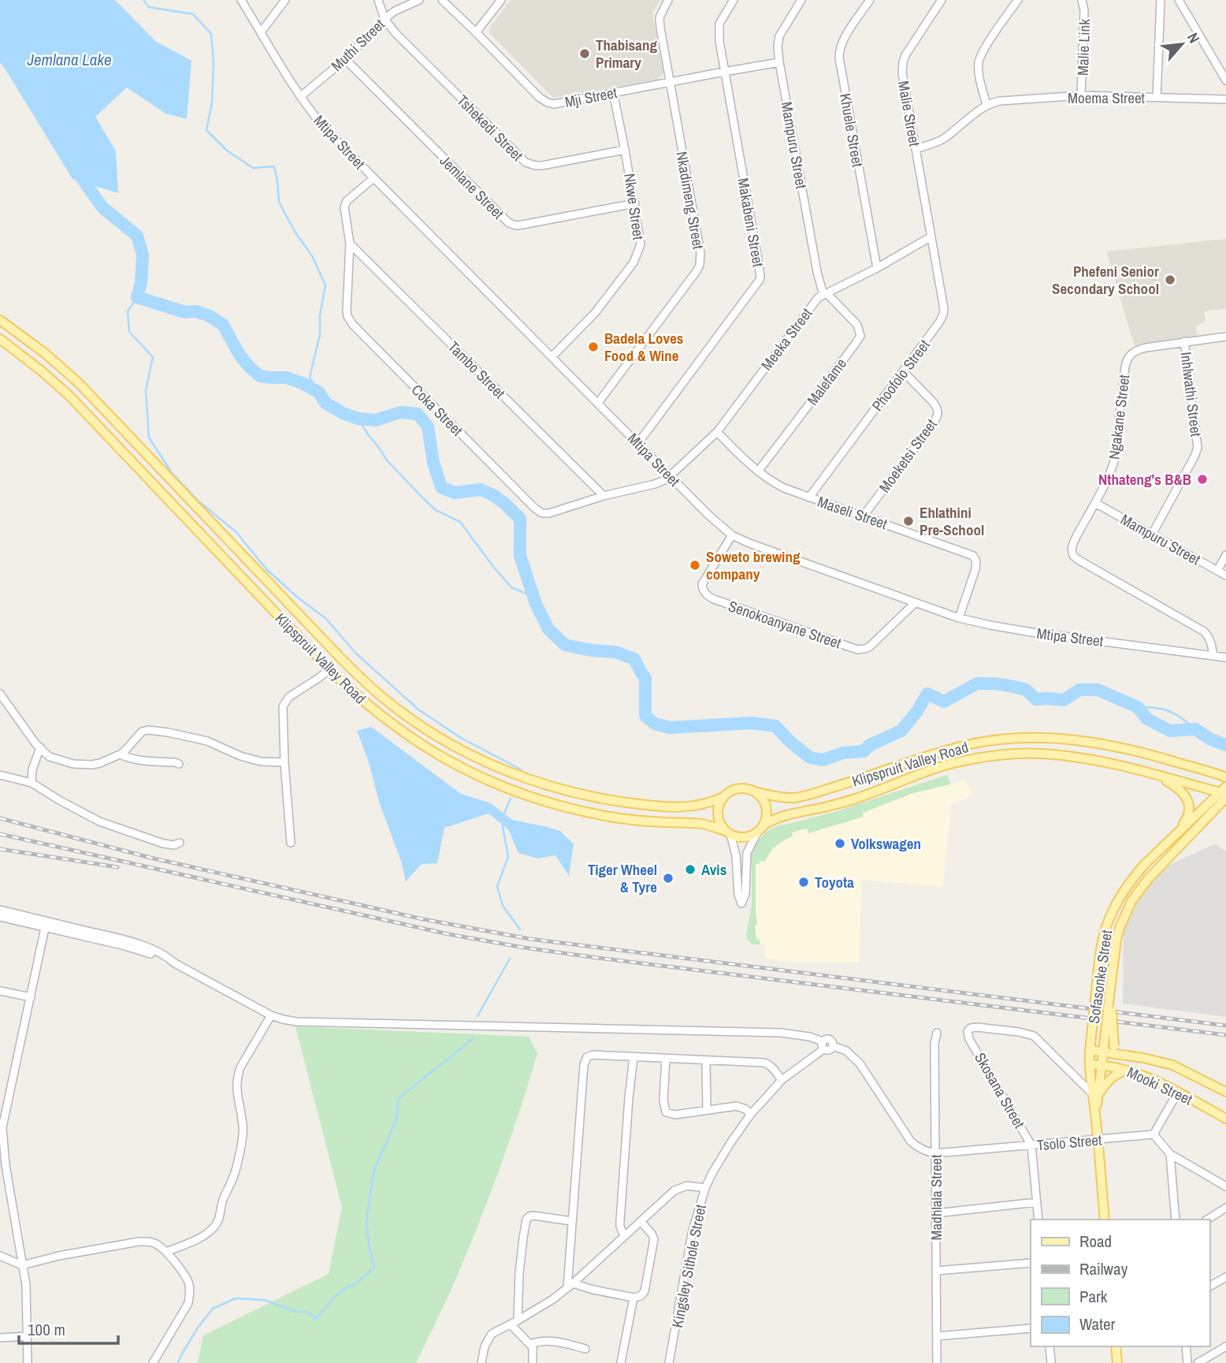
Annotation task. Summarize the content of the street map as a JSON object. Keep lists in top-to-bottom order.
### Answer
{
  "streets": {
    "main road": ["Klipspruit Valley Road", "Sofasonke Street", "Mooki Street"],
    "street": [
      "Muthi Street",
      "Malie Link",
      "Mji Street",
      "Moema Street",
      "Malie Street",
      "Tshekedi Street",
      "Khuele Street",
      "Mtipa Street",
      "Mampuru Street",
      "Jemlane Street",
      "Nkadimeng Street",
      "Nkwe Street",
      "Makabeni Street",
      "Meeka Street",
      "Tambo Street",
      "Phoofolo Street",
      "Malefame",
      "Inhlwathi Street",
      "Coka Street",
      "Ngakane Street",
      "Moeketsi Street",
      "Maseli Street",
      "Senokoanyane Street",
      "Skosana Street",
      "Tsolo Street",
      "Madhlala Street",
      "Kingsley Sithole Street"
    ]
  },
  "crossings": [
    ["Muthi Street", "Tshekedi Street"],
    ["Muthi Street", "Mtipa Street"],
    ["Muthi Street", "Jemlane Street"],
    ["Malie Link", "Moema Street"],
    ["Mji Street", "Mampuru Street"],
    ["Mji Street", "Nkadimeng Street"],
    ["Mji Street", "Nkwe Street"],
    ["Mji Street", "Makabeni Street"],
    ["Moema Street", "Malie Street"],
    ["Malie Street", "Meeka Street"],
    ["Malie Street", "Phoofolo Street"],
    ["Tshekedi Street", "Nkwe Street"],
    ["Khuele Street", "Meeka Street"],
    ["Mtipa Street", "Nkadimeng Street"],
    ["Mtipa Street", "Nkwe Street"],
    ["Mtipa Street", "Makabeni Street"],
    ["Mtipa Street", "Meeka Street"],
    ["Mtipa Street", "Coka Street"],
    ["Mtipa Street", "Ngakane Street"],
    ["Mtipa Street", "Maseli Street"],
    ["Mtipa Street", "Senokoanyane Street"],
    ["Mampuru Street", "Meeka Street"],
    ["Mampuru Street", "Malefame"],
    ["Mampuru Street", "Inhlwathi Street"],
    ["Mampuru Street", "Ngakane Street"],
    ["Jemlane Street", "Nkwe Street"],
    ["Meeka Street", "Phoofolo Street"],
    ["Meeka Street", "Malefame"],
    ["Meeka Street", "Coka Street"],
    ["Meeka Street", "Maseli Street"],
    ["Tambo Street", "Coka Street"],
    ["Phoofolo Street", "Moeketsi Street"],
    ["Phoofolo Street", "Maseli Street"],
    ["Malefame", "Maseli Street"],
    ["Inhlwathi Street", "Ngakane Street"],
    ["Moeketsi Street", "Maseli Street"],
    ["Klipspruit Valley Road", "Sofasonke Street"],
    ["Sofasonke Street", "Mooki Street"],
    ["Sofasonke Street", "Skosana Street"],
    ["Sofasonke Street", "Tsolo Street"],
    ["Skosana Street", "Tsolo Street"],
    ["Tsolo Street", "Madhlala Street"]
  ],
  "water": ["Jemlana Lake"],
  "places": [
    "Thabisang Primary",
    "Phefeni Senior Secondary School",
    "Badela Loves Food & Wine",
    "Nthateng's B&B",
    "Ehlathini Pre-School",
    "Soweto brewing company",
    "Volkswagen",
    "Avis",
    "Tiger Wheel & Tyre",
    "Toyota"
  ],
  "legend": [
    "Road",
    "Railway",
    "Park",
    "Water"
  ],
  "scale_bar": "100 m",
  "north": "top right"
}
